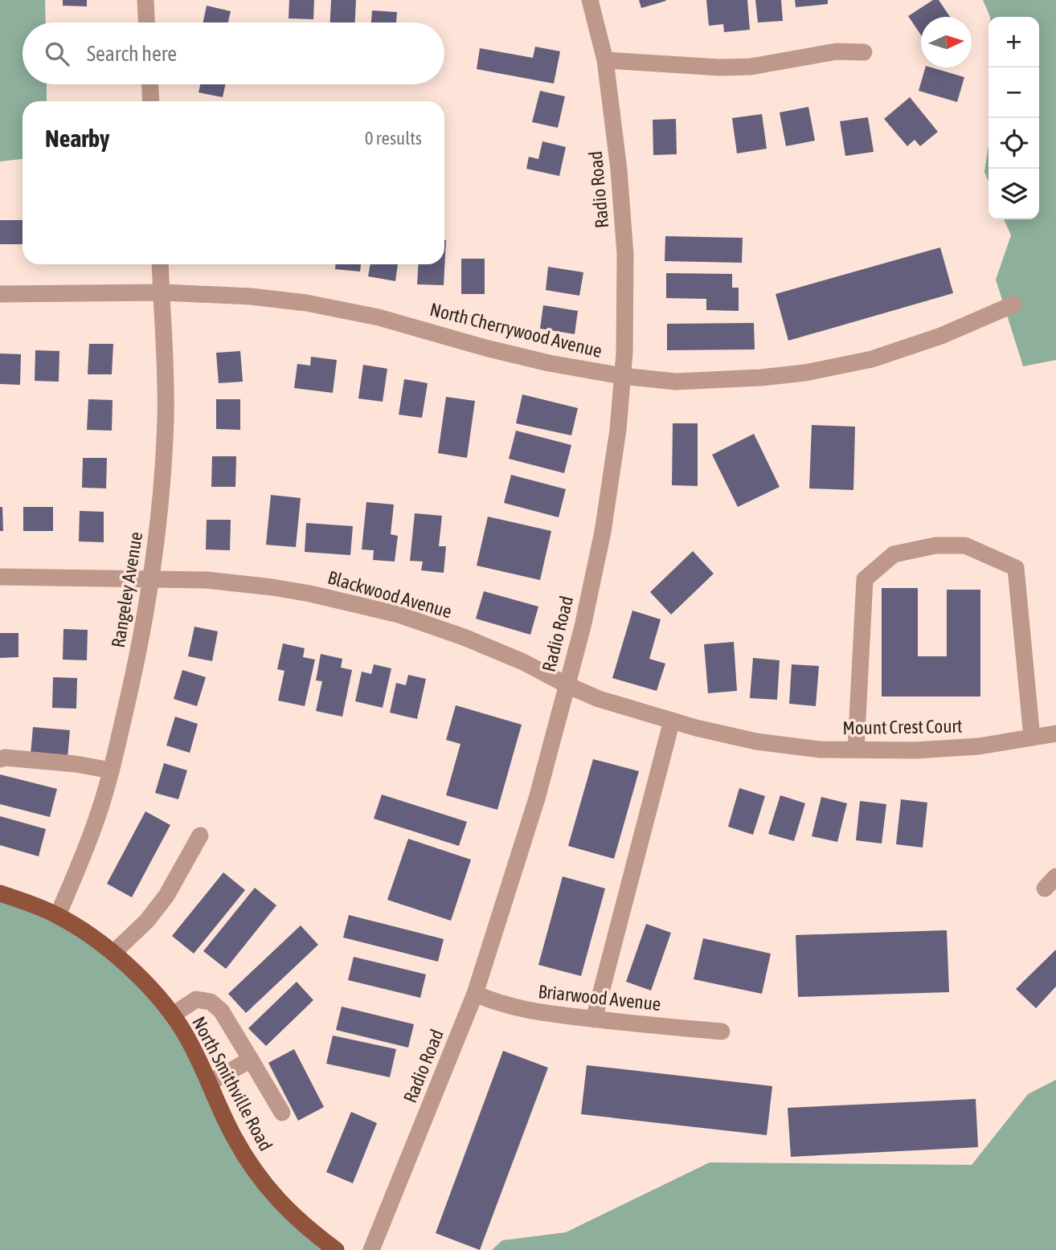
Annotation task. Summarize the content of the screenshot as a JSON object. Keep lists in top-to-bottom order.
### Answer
{
  "streets": {
    "main road": ["North Smithville Road"],
    "street": [
      "Radio Road",
      "North Cherrywood Avenue",
      "Rangeley Avenue",
      "Blackwood Avenue",
      "Mount Crest Court",
      "Briarwood Avenue"
    ]
  },
  "crossings": [
    ["Radio Road", "North Cherrywood Avenue"],
    ["Radio Road", "Blackwood Avenue"],
    ["Radio Road", "Briarwood Avenue"],
    ["North Cherrywood Avenue", "Rangeley Avenue"],
    ["Rangeley Avenue", "Blackwood Avenue"],
    ["Rangeley Avenue", "North Smithville Road"],
    ["Blackwood Avenue", "Mount Crest Court"]
  ],
  "north": "right",
  "page": {
    "map_buttons": ["+", "−"],
    "search": "Search here",
    "heading": ["Nearby", "0 results"]
  }
}
